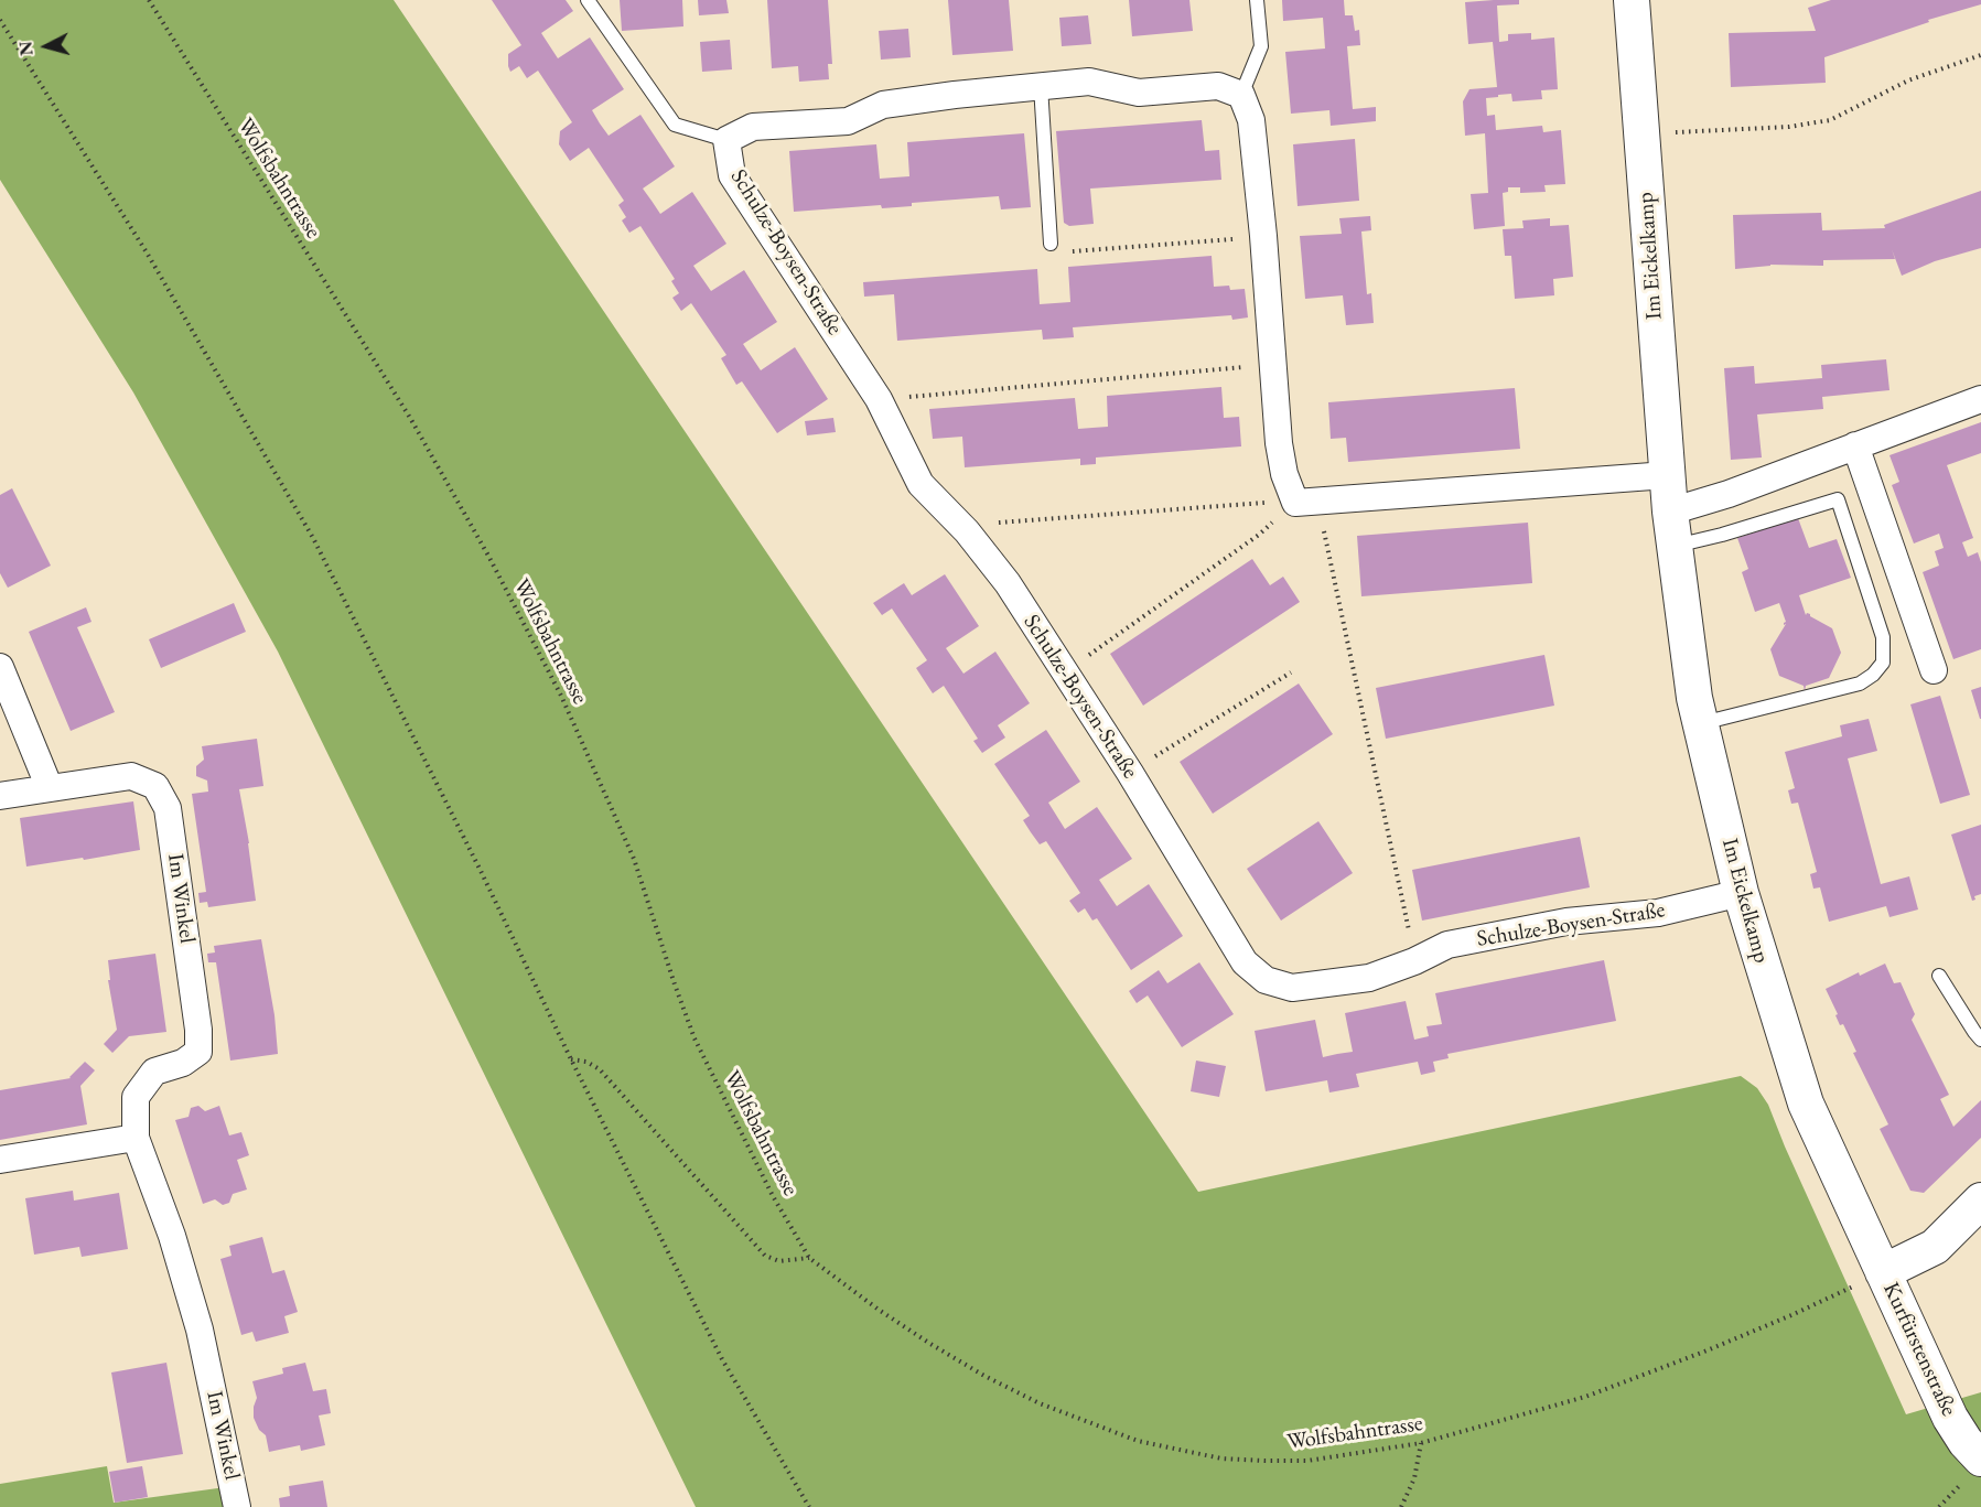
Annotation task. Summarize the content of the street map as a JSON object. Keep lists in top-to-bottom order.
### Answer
{
  "streets": {
    "street": [
      "Schulze-Boysen-Straße",
      "Im Eickelkamp",
      "Im Winkel",
      "Kurfürstenstraße"
    ],
    "path": ["Wolfsbahntrasse"]
  },
  "crossings": [
    ["Wolfsbahntrasse", "Im Eickelkamp"],
    ["Wolfsbahntrasse", "Kurfürstenstraße"],
    ["Schulze-Boysen-Straße", "Im Eickelkamp"],
    ["Im Eickelkamp", "Kurfürstenstraße"]
  ],
  "north": "left"
}
